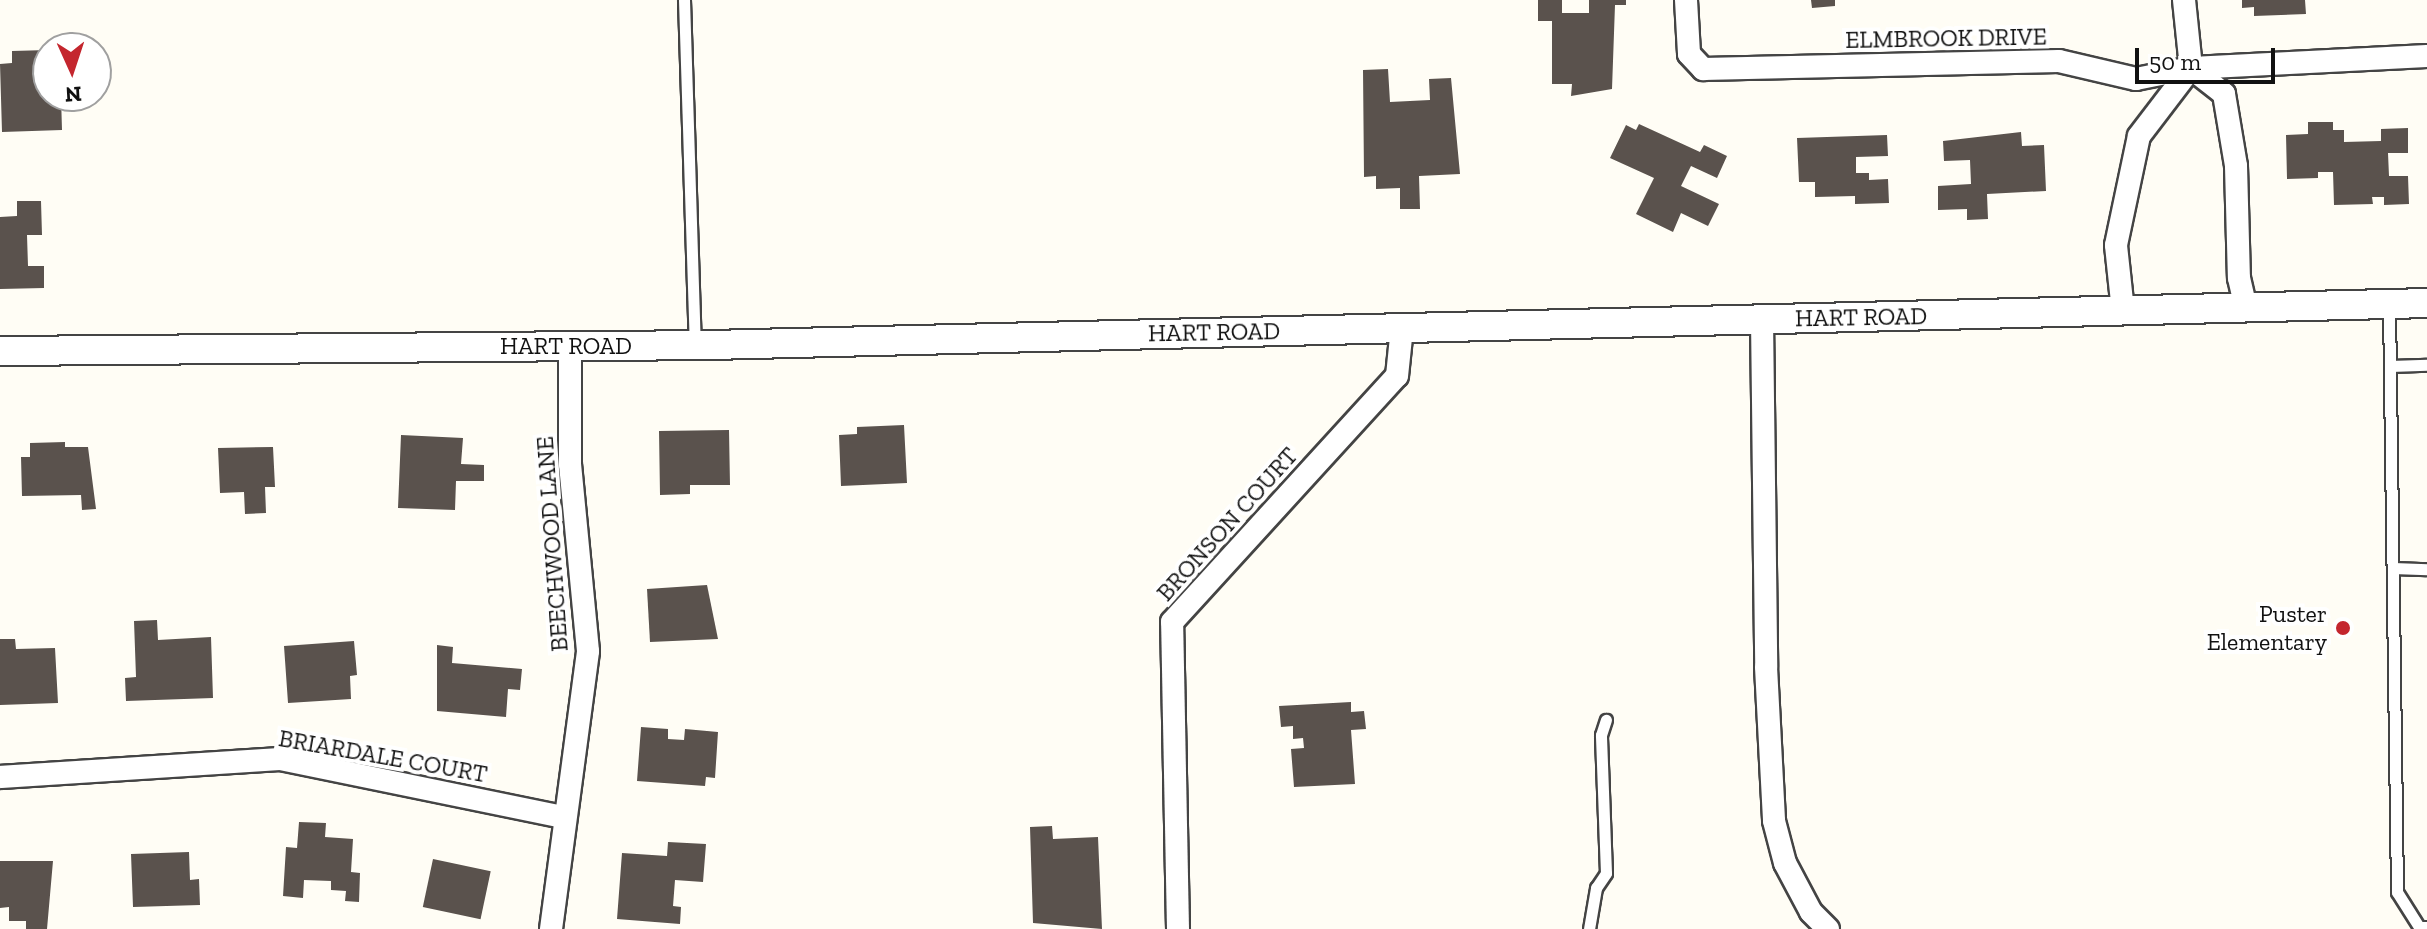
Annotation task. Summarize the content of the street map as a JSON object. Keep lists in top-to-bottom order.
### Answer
{
  "streets": {
    "street": [
      "ELMBROOK DRIVE",
      "HART ROAD",
      "BRONSON COURT",
      "BEECHWOOD LANE",
      "BRIARDALE COURT"
    ]
  },
  "crossings": [
    ["HART ROAD", "BRONSON COURT"],
    ["HART ROAD", "BEECHWOOD LANE"],
    ["BEECHWOOD LANE", "BRIARDALE COURT"]
  ],
  "places": ["Puster Elementary"],
  "scale_bar": "50 m",
  "north": "bottom"
}
